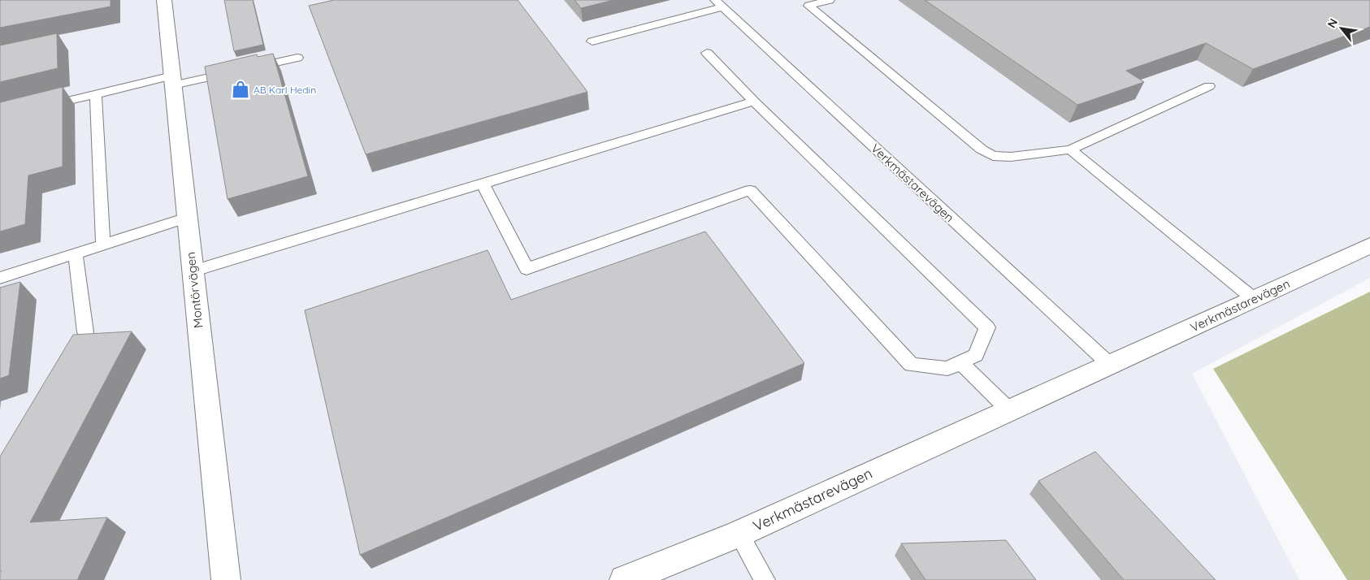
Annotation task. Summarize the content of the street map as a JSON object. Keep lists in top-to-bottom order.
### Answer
{
  "streets": {
    "street": ["Verkmästarevägen", "Montörvägen"]
  },
  "places": {
    "shop": ["AB Karl Hedin"]
  },
  "north": "top left"
}
